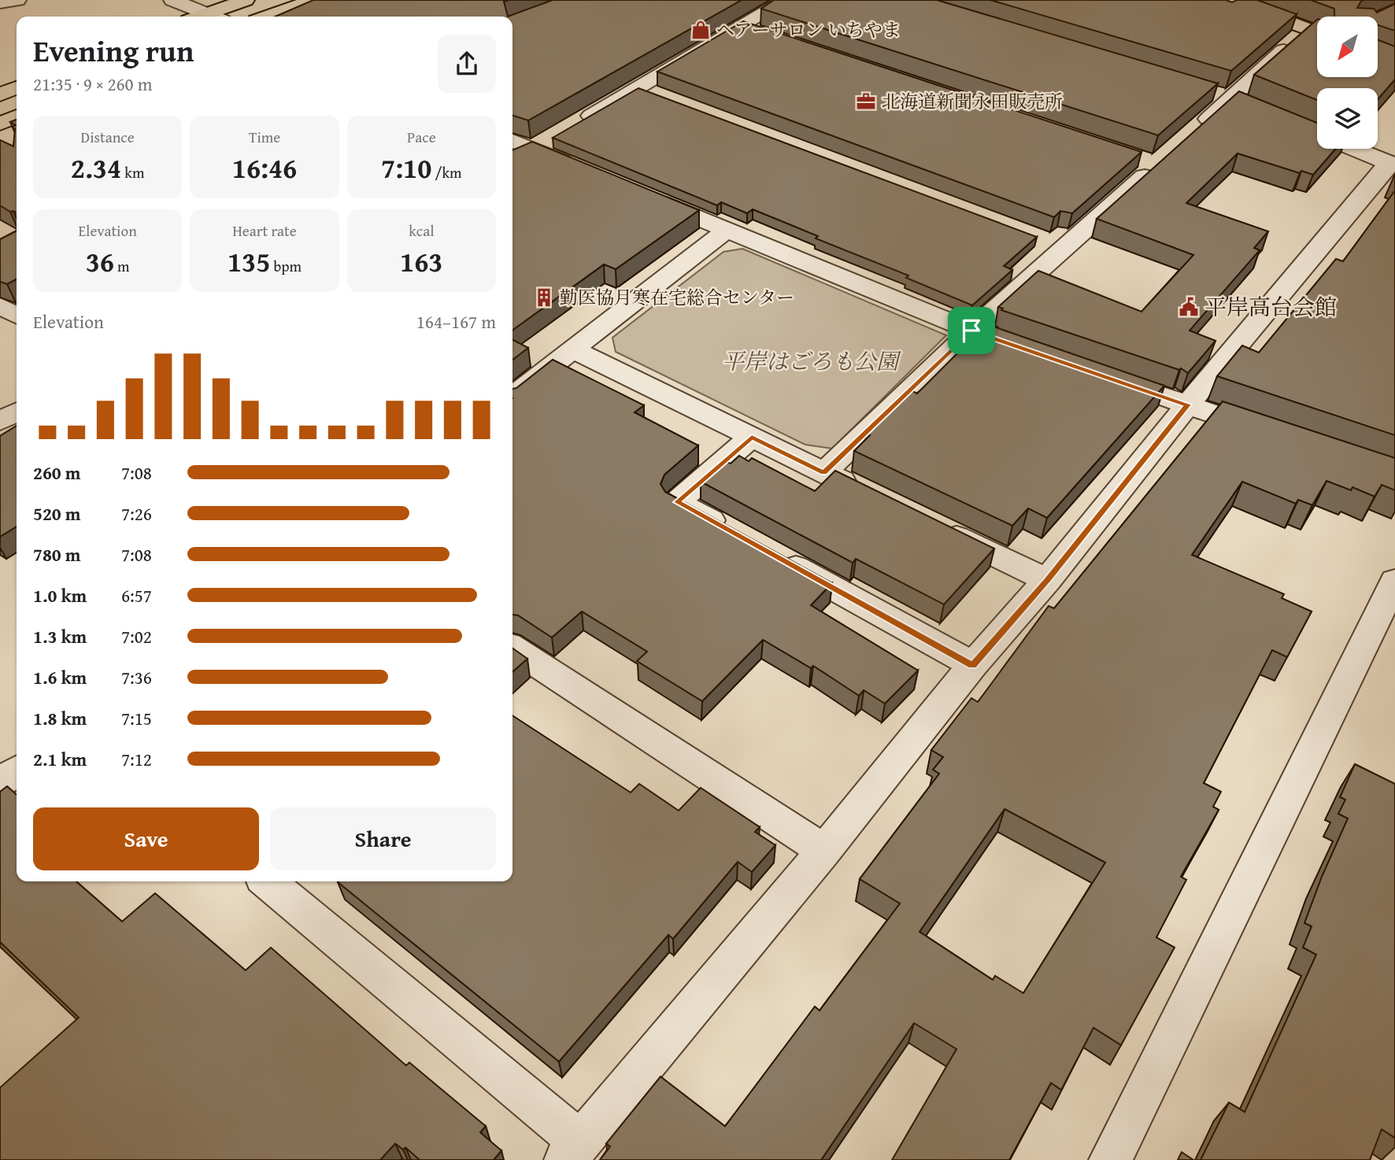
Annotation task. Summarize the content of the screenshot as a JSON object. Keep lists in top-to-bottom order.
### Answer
{
  "parks": ["平岸はごろも公園"],
  "places": {
    "shop": ["ヘアーサロン いちやま"],
    "office": ["北海道新聞永田販売所"],
    "building": ["勤医協月寒在宅総合センター"],
    "public building": ["平岸高台会館"]
  },
  "north": "bottom left",
  "page": {
    "heading": ["Evening run", "21:35 · 9 × 260 m"],
    "stats": [
      ["Distance", "2.34 km"],
      ["Time", "16:46"],
      ["Pace", "7:10 /km"],
      ["Elevation", "36 m"],
      ["Heart rate", "135 bpm"],
      ["kcal", "163"]
    ],
    "chart": ["Elevation", "164–167 m"],
    "list": [
      {
        "name": "260 m",
        "note": "7:08"
      },
      {
        "name": "520 m",
        "note": "7:26"
      },
      {
        "name": "780 m",
        "note": "7:08"
      },
      {
        "name": "1.0 km",
        "note": "6:57"
      },
      {
        "name": "1.3 km",
        "note": "7:02"
      },
      {
        "name": "1.6 km",
        "note": "7:36"
      },
      {
        "name": "1.8 km",
        "note": "7:15"
      },
      {
        "name": "2.1 km",
        "note": "7:12"
      }
    ],
    "buttons": ["Save", "Share"]
  }
}
